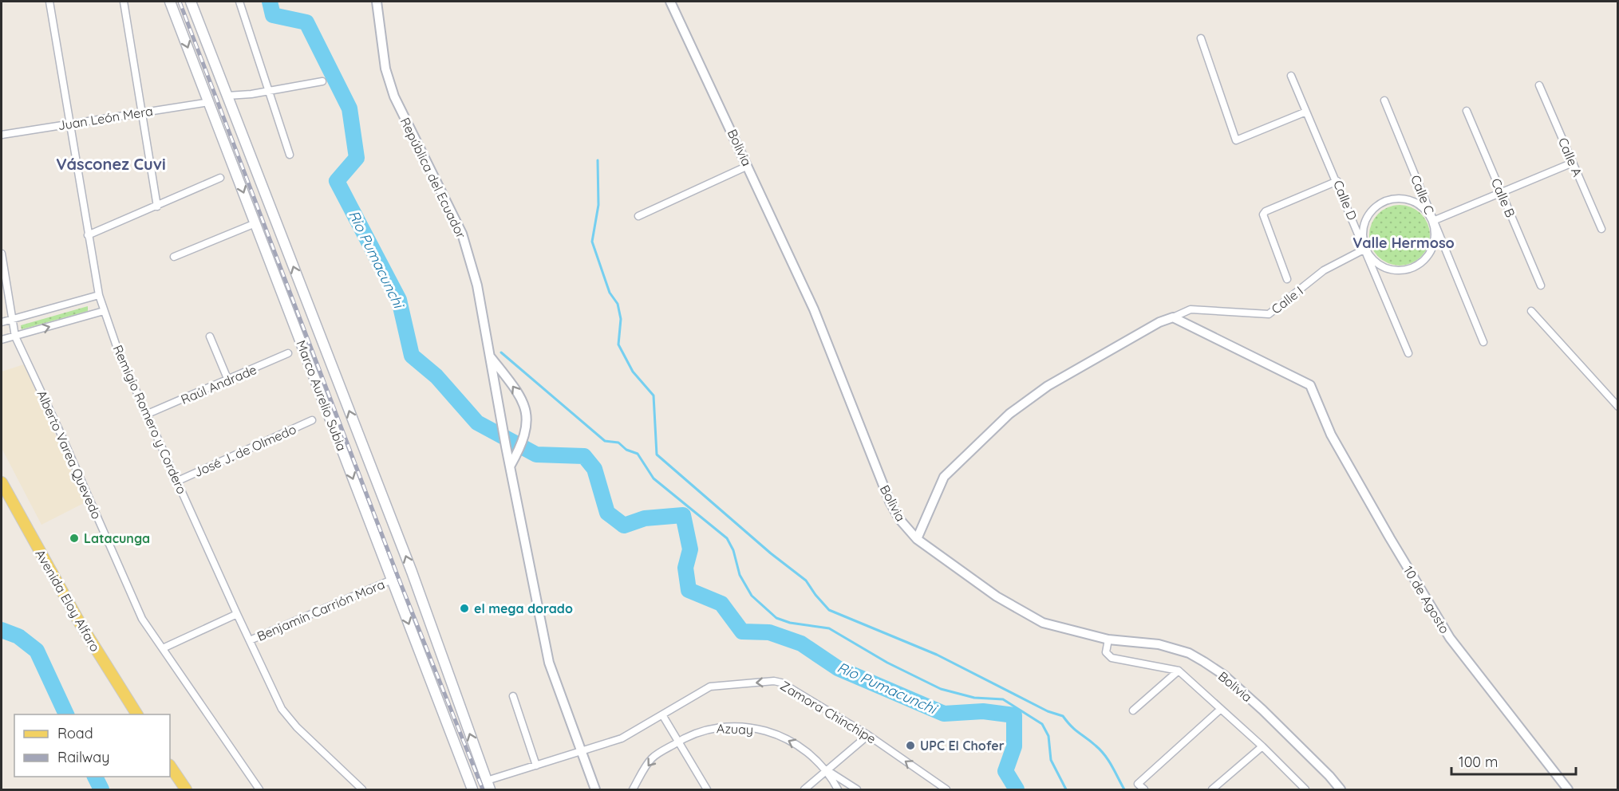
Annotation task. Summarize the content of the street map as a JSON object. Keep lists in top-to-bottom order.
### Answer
{
  "streets": {
    "main road": ["Marco Aurelio Subia", "Avenida Eloy Alfaro"],
    "street": [
      "Juan León Mera",
      "Bolivia",
      "Calle A",
      "República del Ecuador",
      "Calle C",
      "Calle B",
      "Calle D",
      "Calle I",
      "Raúl Andrade",
      "Remigio Romero y Cordero",
      "José J. de Olmedo",
      "Alberto Varea Quevedo",
      "10 de Agosto",
      "Benjamín Carrión Mora",
      "Zamora Chinchipe",
      "Azuay"
    ]
  },
  "crossings": [
    ["Juan León Mera", "Marco Aurelio Subia"],
    ["Juan León Mera", "Remigio Romero y Cordero"],
    ["República del Ecuador", "Zamora Chinchipe"],
    ["Calle C", "Calle D"],
    ["Calle C", "Calle I"],
    ["Calle D", "Calle I"],
    ["Calle I", "10 de Agosto"],
    ["Raúl Andrade", "Remigio Romero y Cordero"],
    ["Marco Aurelio Subia", "Benjamín Carrión Mora"],
    ["Marco Aurelio Subia", "Zamora Chinchipe"],
    ["Remigio Romero y Cordero", "José J. de Olmedo"],
    ["Remigio Romero y Cordero", "Benjamín Carrión Mora"]
  ],
  "one_way": ["Zamora Chinchipe", "Azuay"],
  "districts": ["Vásconez Cuvi", "Valle Hermoso"],
  "water": ["Rio Pumacunchi"],
  "places": ["Latacunga", "el mega dorado", "UPC El Chofer"],
  "legend": ["Road", "Railway"],
  "scale_bar": "100 m"
}
